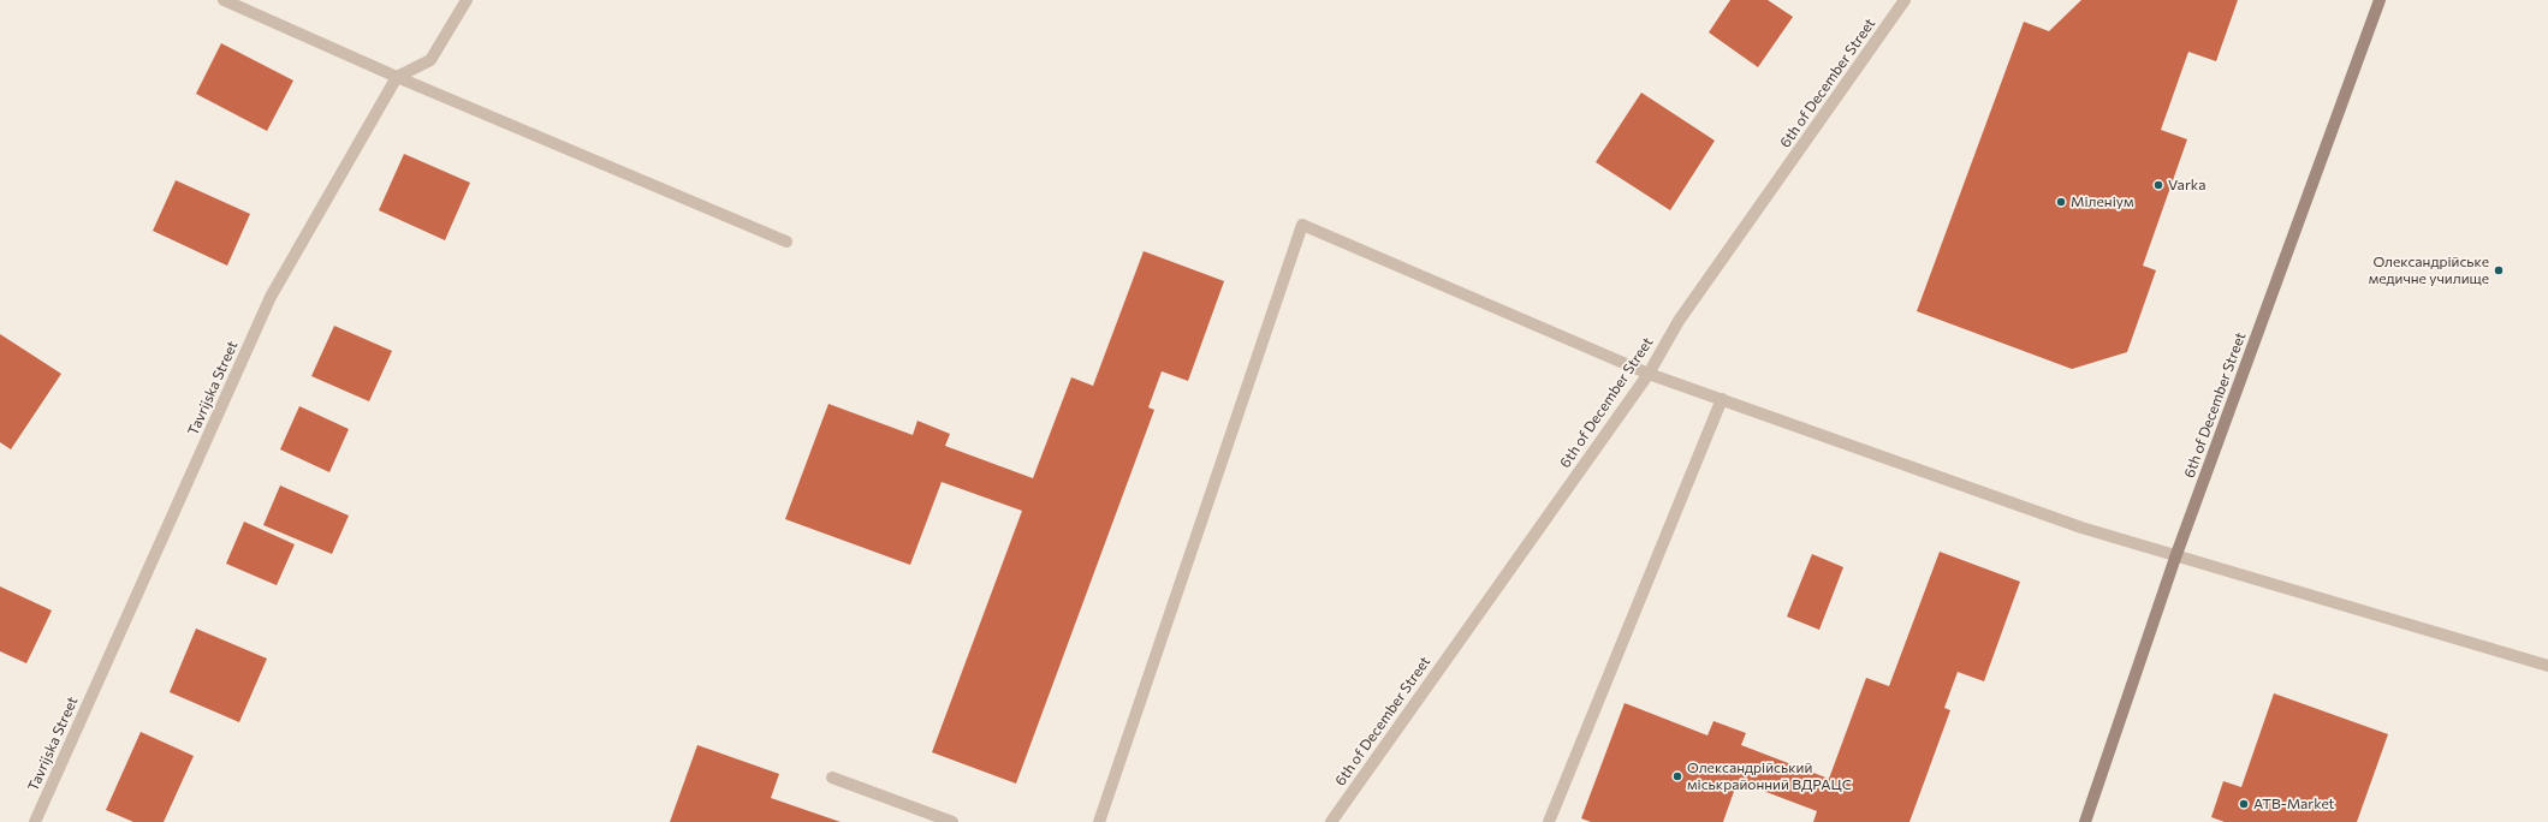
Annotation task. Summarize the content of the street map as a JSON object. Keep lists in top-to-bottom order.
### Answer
{
  "streets": {
    "street": ["6th of December Street", "Tavrijska Street"]
  },
  "places": [
    "Varka",
    "Міленіум",
    "Олександрійське медичне училище",
    "Олександрійський міськрайонний ВДРАЦС",
    "ATB-Market"
  ]
}
